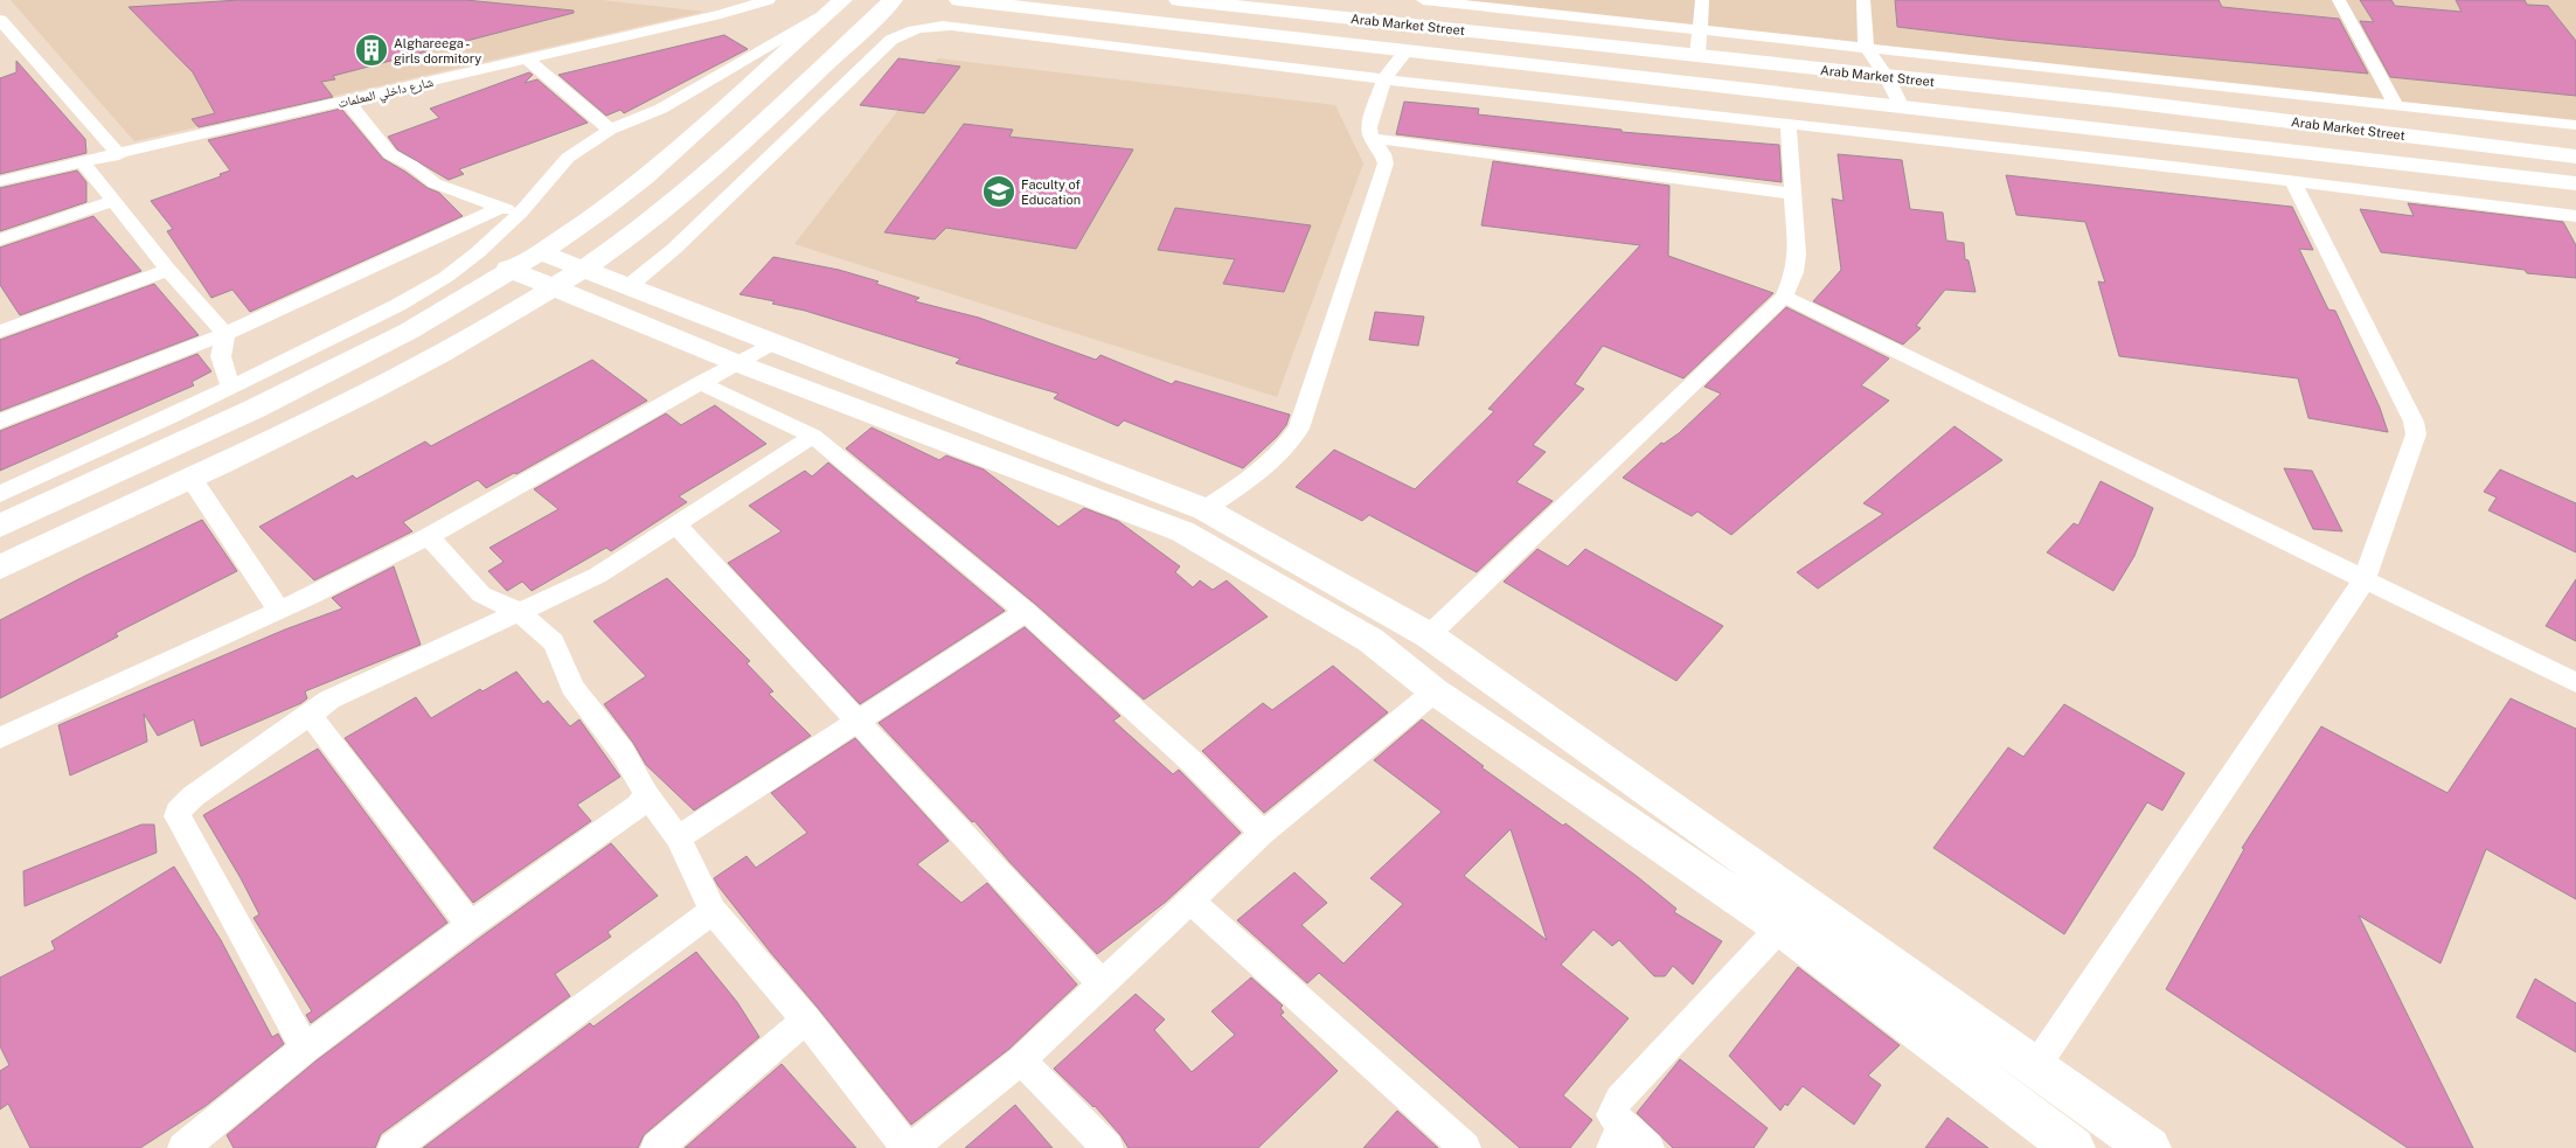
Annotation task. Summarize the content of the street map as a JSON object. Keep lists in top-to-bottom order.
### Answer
{
  "streets": {
    "street": ["Arab Market Street", "شارع داخلي المعلمات"]
  },
  "places": {
    "building": ["Alghareega - girls dormitory"],
    "school or university": ["Faculty of Education"]
  }
}
